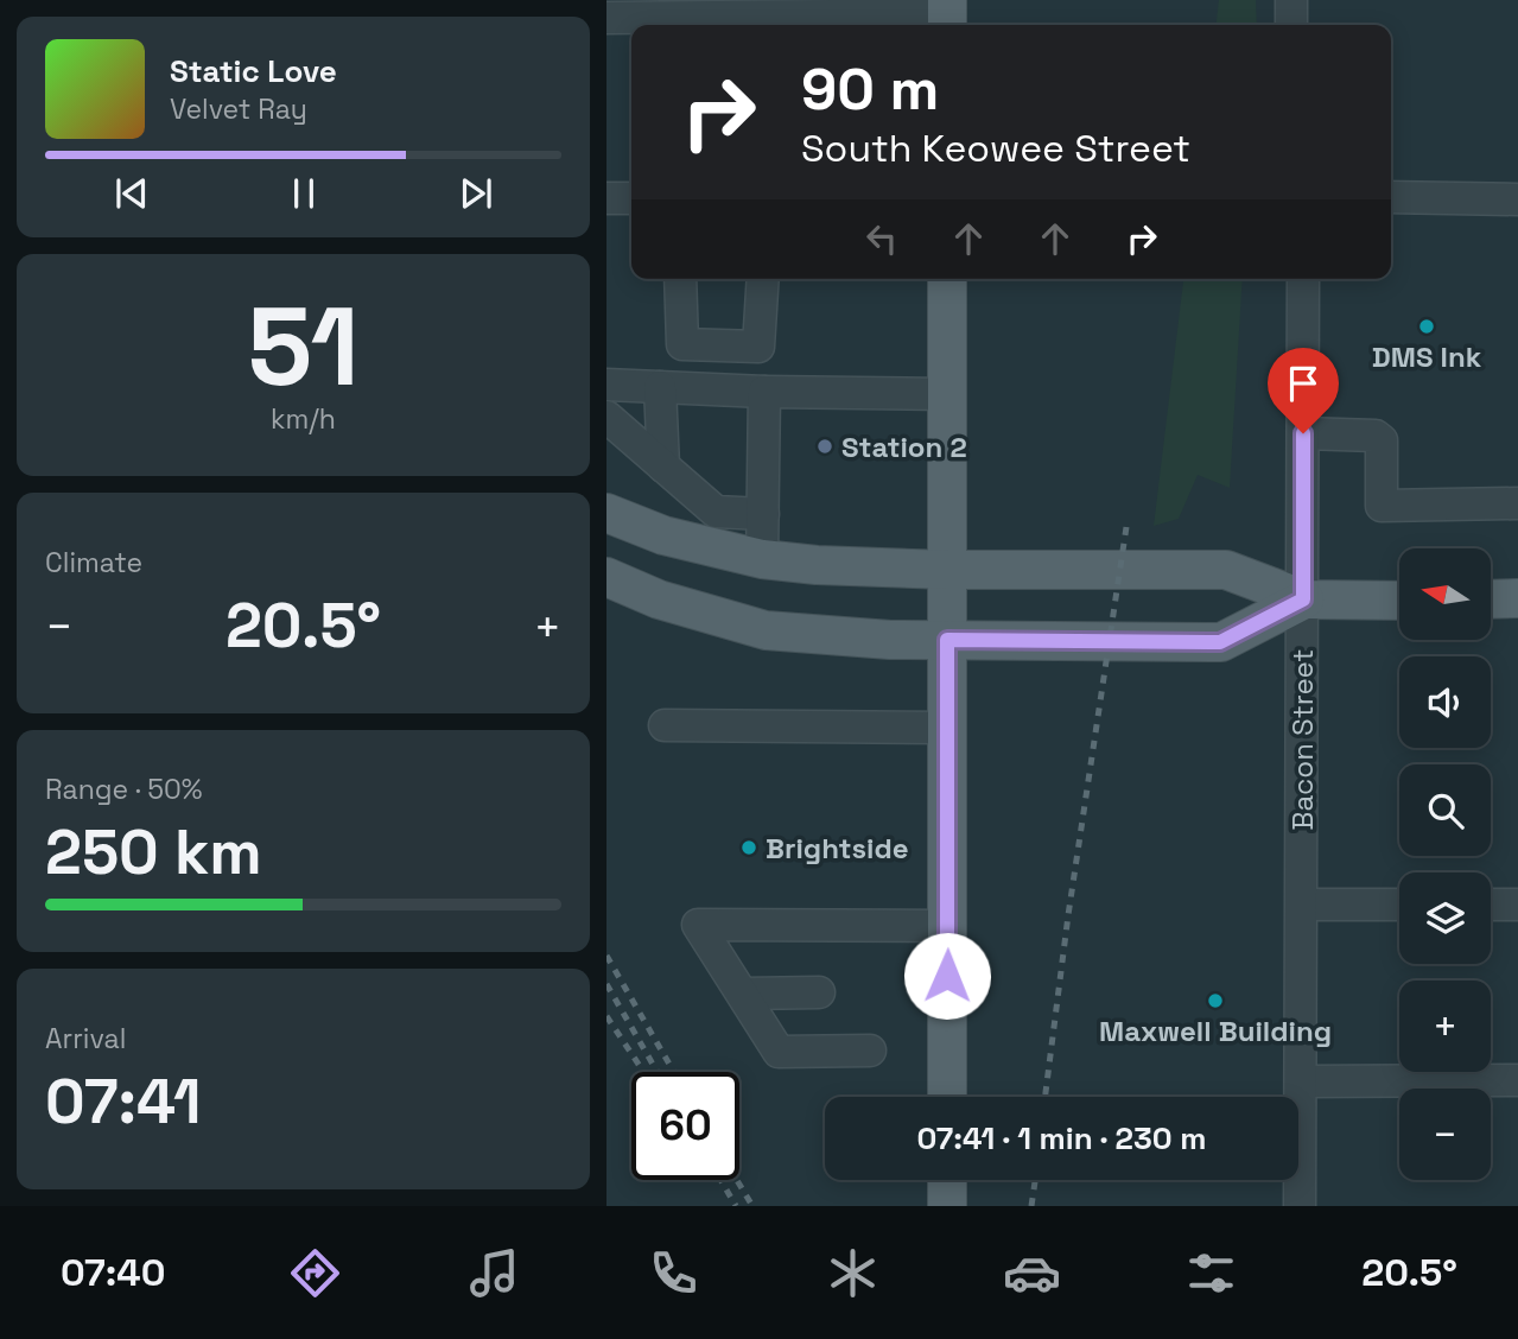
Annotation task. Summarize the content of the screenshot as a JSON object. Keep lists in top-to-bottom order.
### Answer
{
  "streets": {
    "street": ["Bacon Street"]
  },
  "places": [
    "DMS Ink",
    "Station 2",
    "Brightside",
    "Maxwell Building"
  ],
  "north": "left",
  "page": {
    "turn": ["90 m", "South Keowee Street"],
    "song": ["Static Love", "Velvet Ray"],
    "tile": [
      ["51", "km/h"],
      "Climate",
      ["Range · 50%", "250 km"],
      ["Arrival", "07:41"]
    ],
    "map_buttons": ["+", "−"],
    "heat": ["−", "20.5°", "+"],
    "limit": "60",
    "trip": "07:41 · 1 min · 230 m",
    "tabs": ["07:40", "20.5°"]
  }
}
